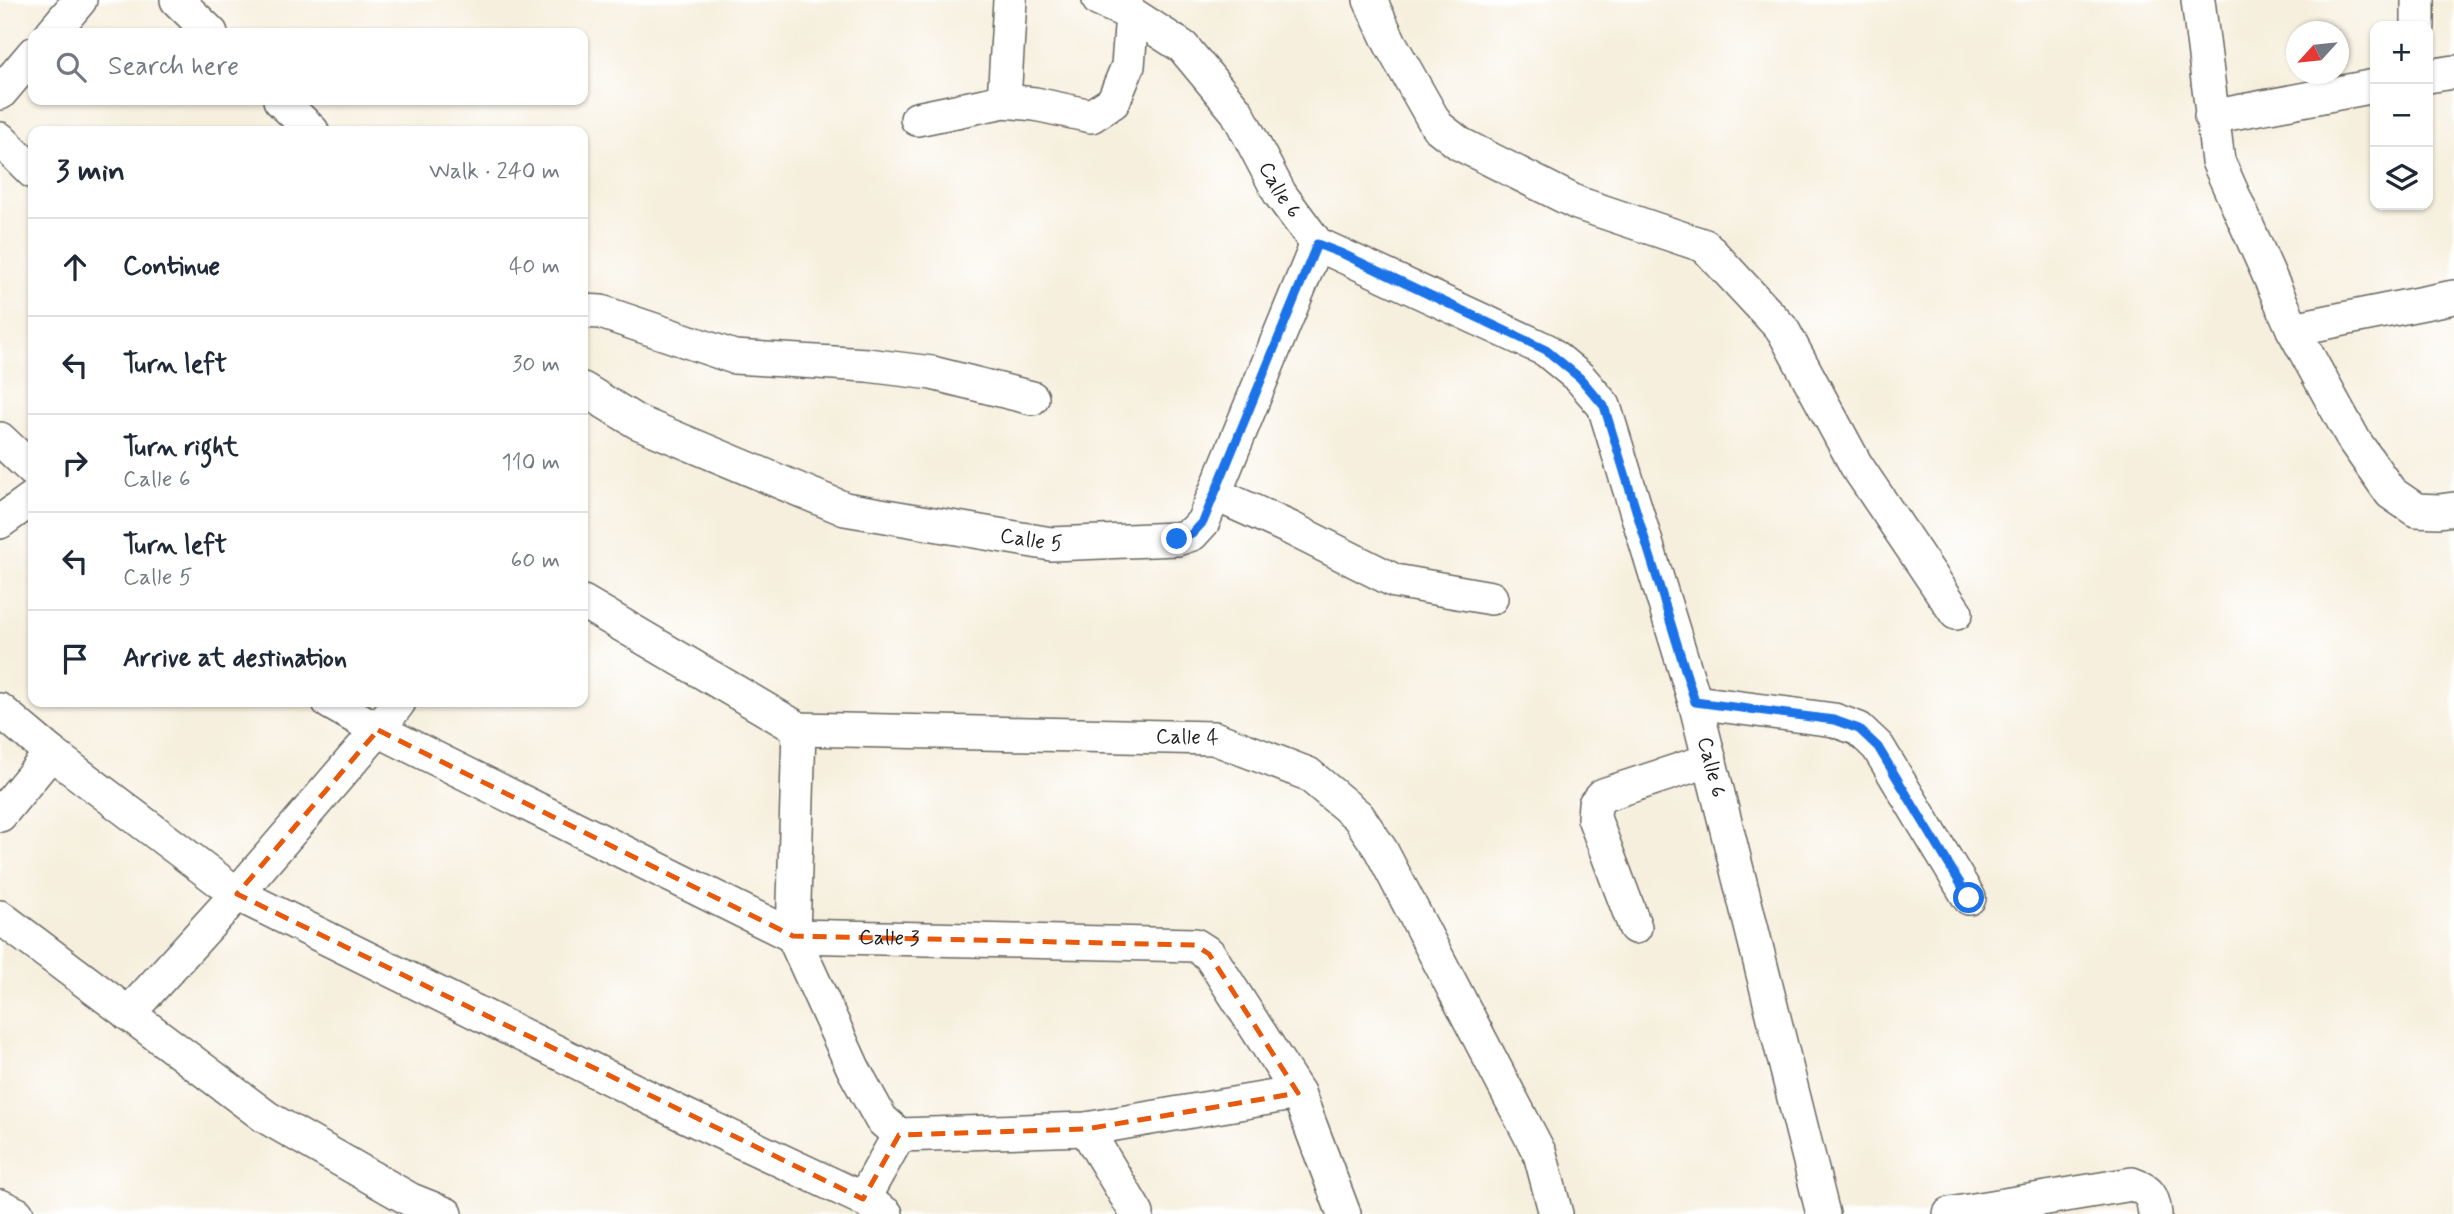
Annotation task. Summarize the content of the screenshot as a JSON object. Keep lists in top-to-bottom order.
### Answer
{
  "streets": {
    "street": [
      "Calle 6",
      "Calle 5",
      "Calle 4",
      "Calle 3"
    ]
  },
  "crossings": [
    ["Calle 6", "Calle 5"]
  ],
  "north": "bottom left",
  "page": {
    "map_buttons": ["+", "−"],
    "search": "Search here",
    "heading": ["3 min", "Walk · 240 m"],
    "list": [
      ["Continue", "40 m"],
      ["Turn left", "30 m"],
      ["Turn right", "Calle 6", "110 m"],
      ["Turn left", "Calle 5", "60 m"],
      "Arrive at destination"
    ]
  }
}
